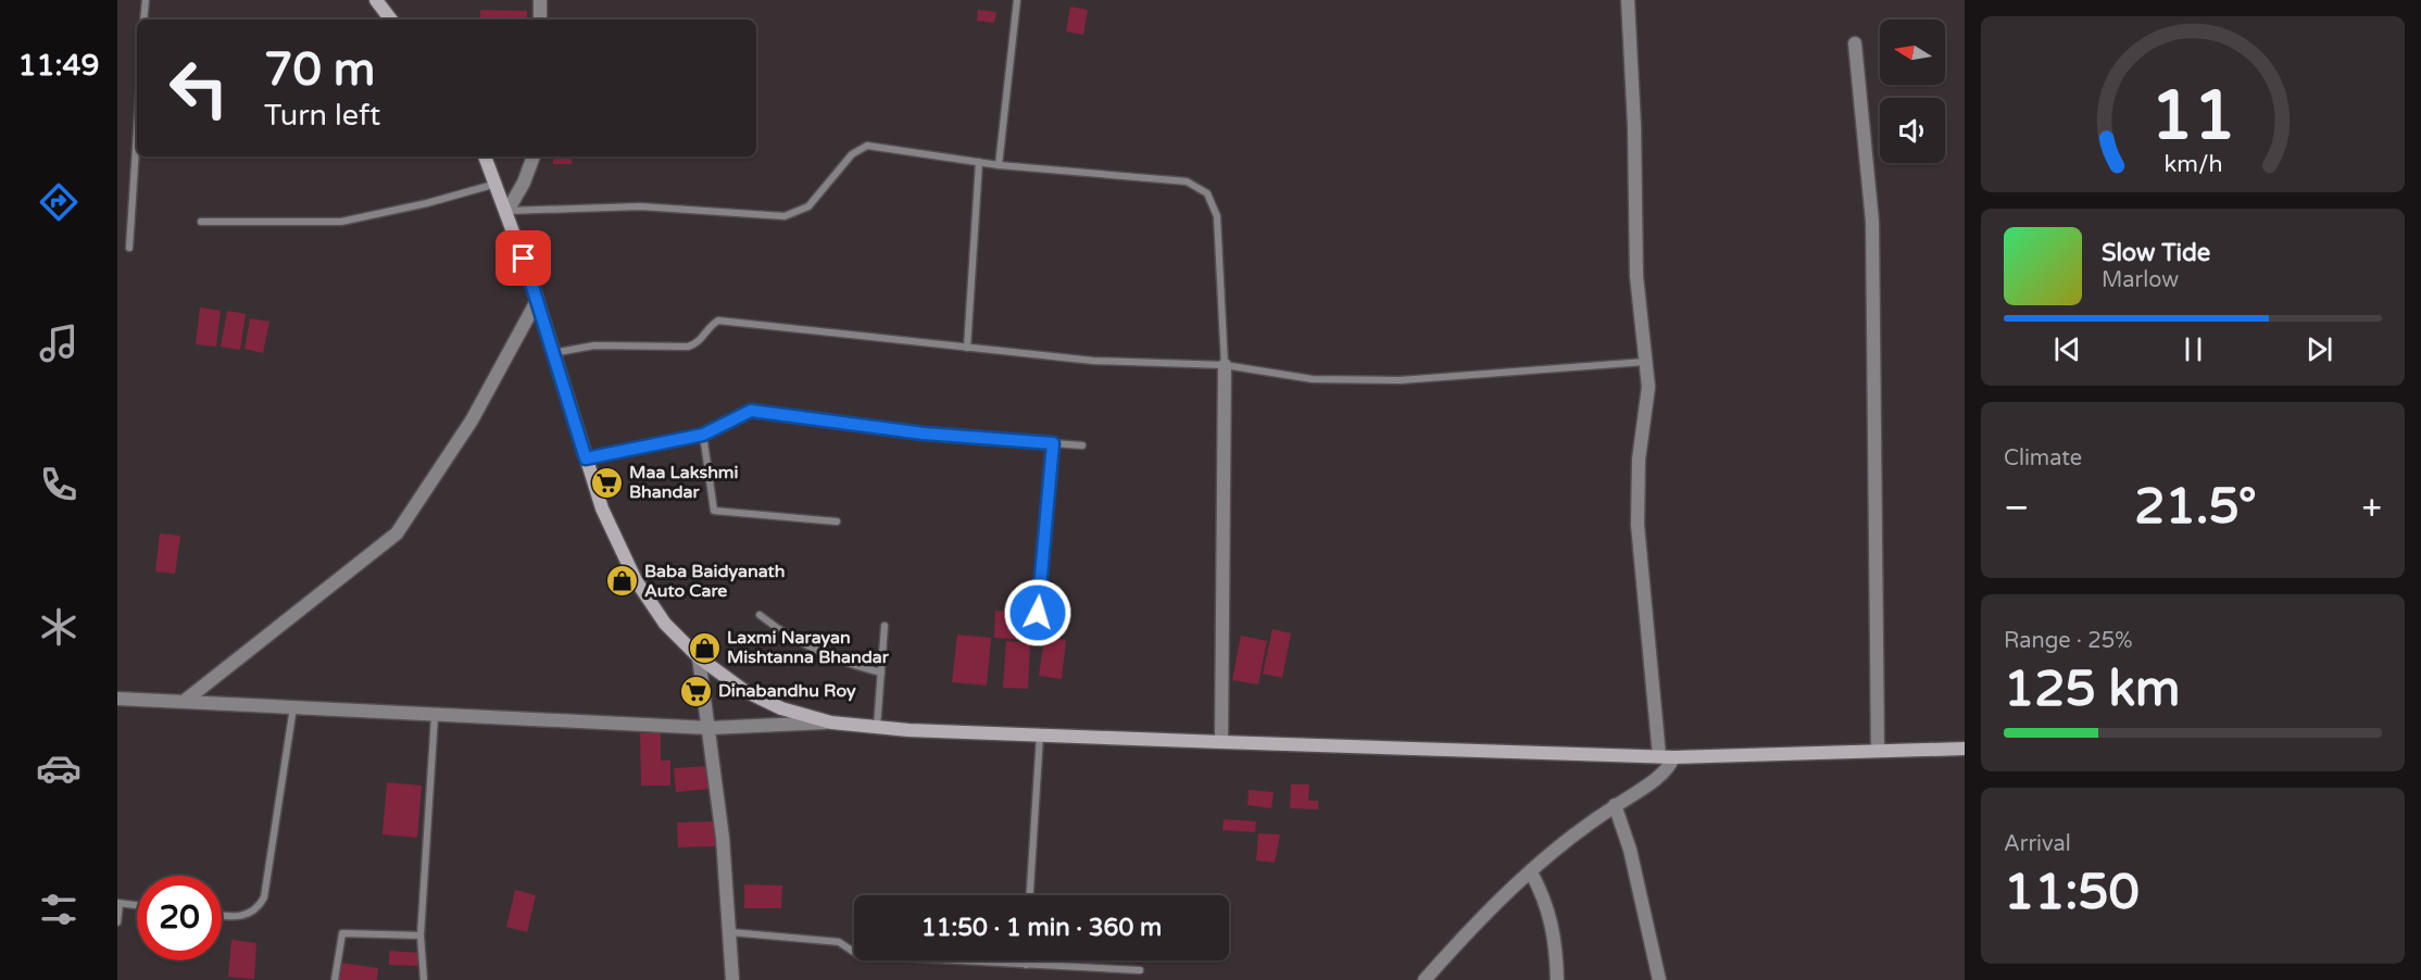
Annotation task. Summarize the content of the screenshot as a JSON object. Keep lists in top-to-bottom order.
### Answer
{
  "places": {
    "supermarket": ["Maa Lakshmi Bhandar", "Dinabandhu Roy"],
    "shop": ["Baba Baidyanath Auto Care", "Laxmi Narayan Mishtanna Bhandar"]
  },
  "north": "left",
  "page": {
    "tabs": "11:49",
    "turn": ["70 m", "Turn left"],
    "song": ["Slow Tide", "Marlow"],
    "tile": [
      "Climate",
      ["Range · 25%", "125 km"],
      ["Arrival", "11:50"]
    ],
    "heat": ["−", "21.5°", "+"],
    "limit": "20",
    "trip": "11:50 · 1 min · 360 m",
    "gauge": ["11", "km/h"]
  }
}
